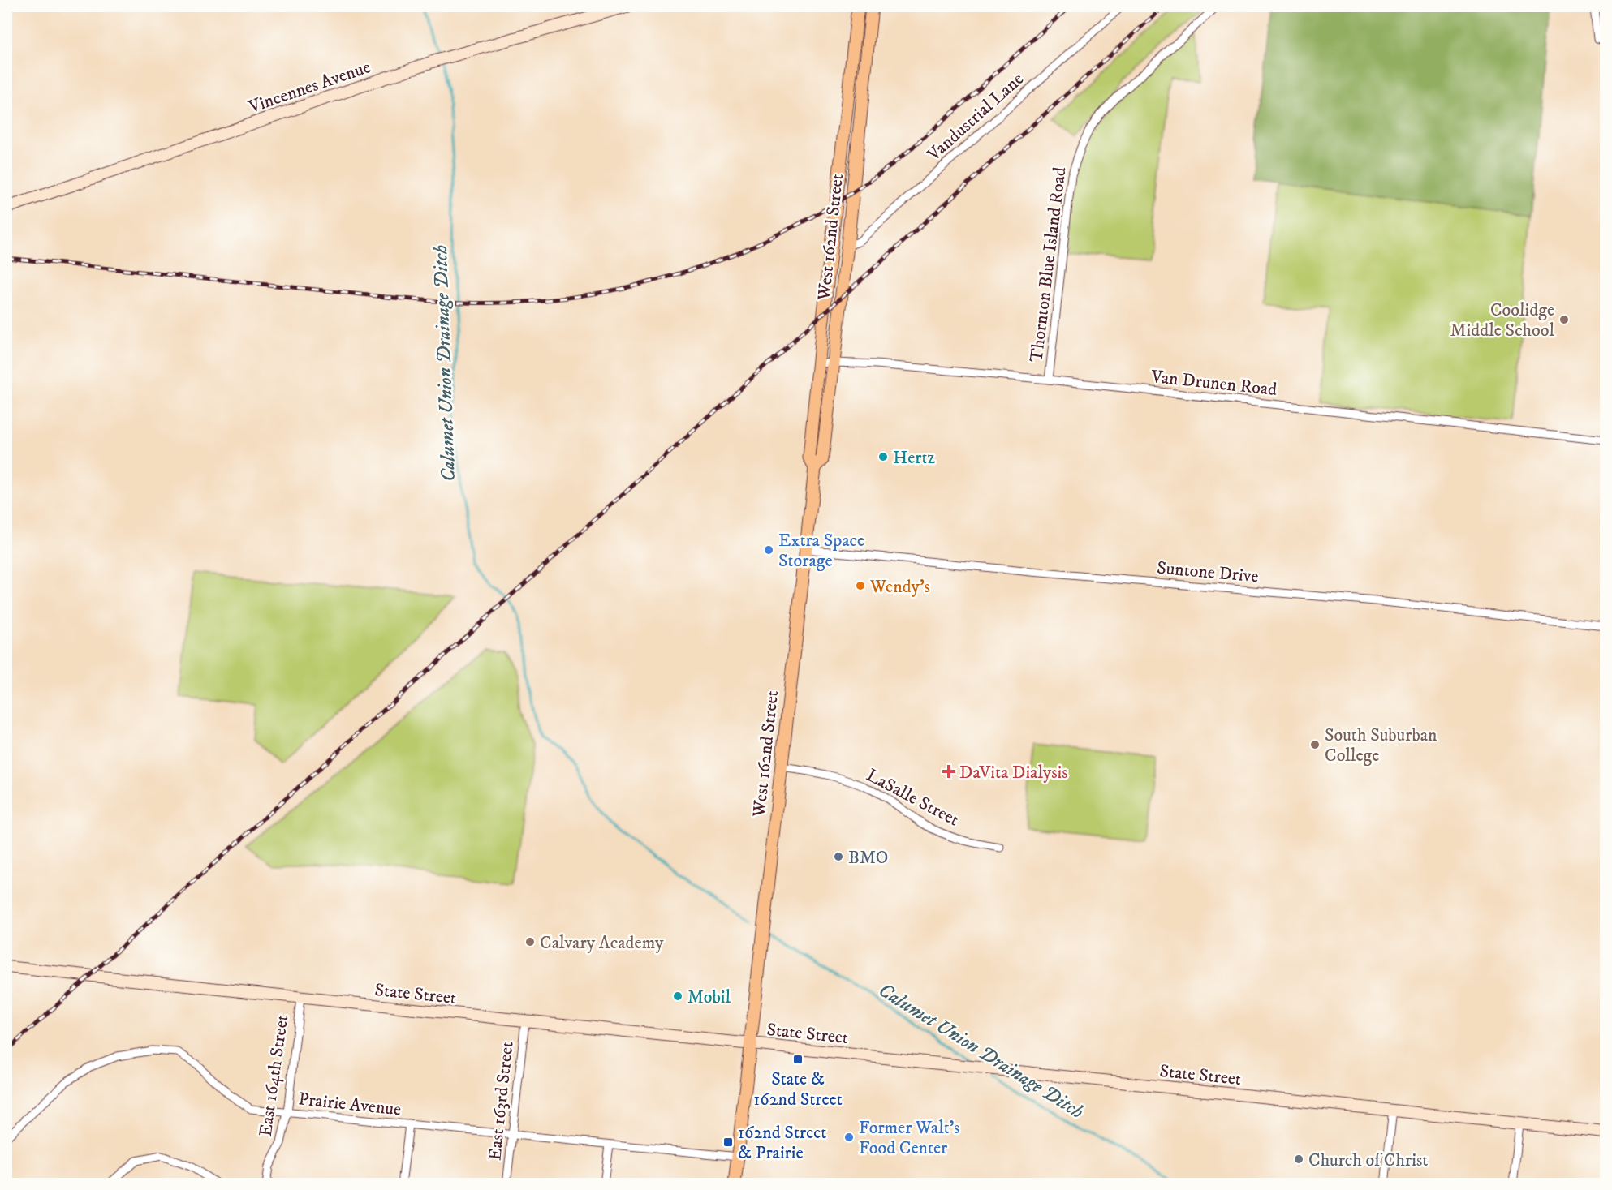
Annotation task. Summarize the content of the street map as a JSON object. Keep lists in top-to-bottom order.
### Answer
{
  "streets": {
    "main road": ["West 162nd Street"],
    "street": [
      "Vincennes Avenue",
      "Vandustrial Lane",
      "Thornton Blue Island Road",
      "Van Drunen Road",
      "Suntone Drive",
      "LaSalle Street",
      "State Street",
      "East 164th Street",
      "East 163rd Street",
      "Prairie Avenue"
    ]
  },
  "crossings": [
    ["Vandustrial Lane", "West 162nd Street"],
    ["West 162nd Street", "Van Drunen Road"],
    ["West 162nd Street", "Suntone Drive"],
    ["West 162nd Street", "LaSalle Street"],
    ["West 162nd Street", "State Street"],
    ["West 162nd Street", "Prairie Avenue"],
    ["Thornton Blue Island Road", "Van Drunen Road"],
    ["State Street", "East 164th Street"],
    ["State Street", "East 163rd Street"],
    ["East 164th Street", "Prairie Avenue"],
    ["East 163rd Street", "Prairie Avenue"]
  ],
  "water": ["Calumet Union Drainage Ditch"],
  "places": {
    "other": [
      "Coolidge Middle School",
      "Hertz",
      "Extra Space Storage",
      "Wendy's",
      "South Suburban College",
      "BMO",
      "Calvary Academy",
      "Mobil",
      "Former Walt's Food Center",
      "Church of Christ"
    ],
    "health": ["DaVita Dialysis"],
    "transit": ["State & 162nd Street", "162nd Street & Prairie"]
  }
}
